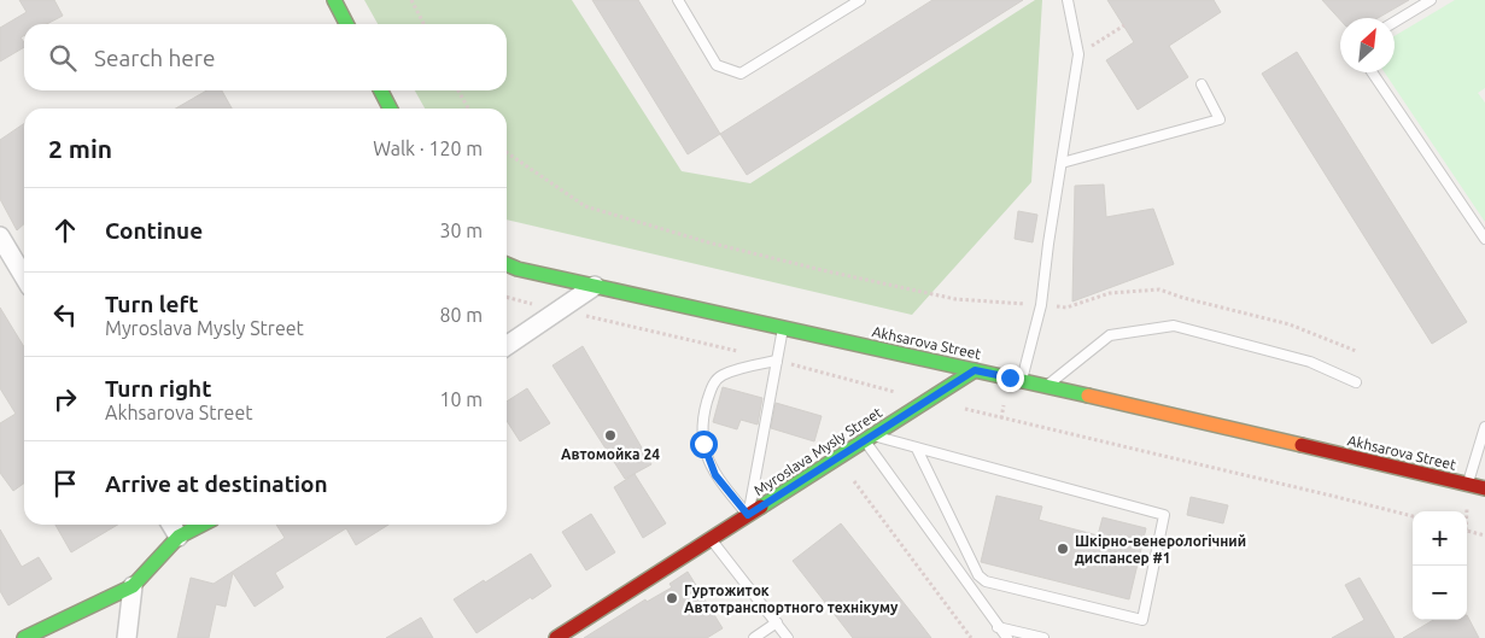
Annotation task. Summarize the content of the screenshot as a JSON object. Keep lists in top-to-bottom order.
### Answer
{
  "streets": {
    "street": ["Akhsarova Street", "Myroslava Mysly Street"]
  },
  "crossings": [
    ["Akhsarova Street", "Myroslava Mysly Street"]
  ],
  "places": ["Автомойка 24", "Шкірно-венерологічний диспансер #1", "Гуртожиток Автотранспортного технікуму"],
  "north": "top right",
  "page": {
    "search": "Search here",
    "heading": ["2 min", "Walk · 120 m"],
    "list": [
      ["Continue", "30 m"],
      ["Turn left", "Myroslava Mysly Street", "80 m"],
      ["Turn right", "Akhsarova Street", "10 m"],
      "Arrive at destination"
    ],
    "map_buttons": ["+", "−"]
  }
}
